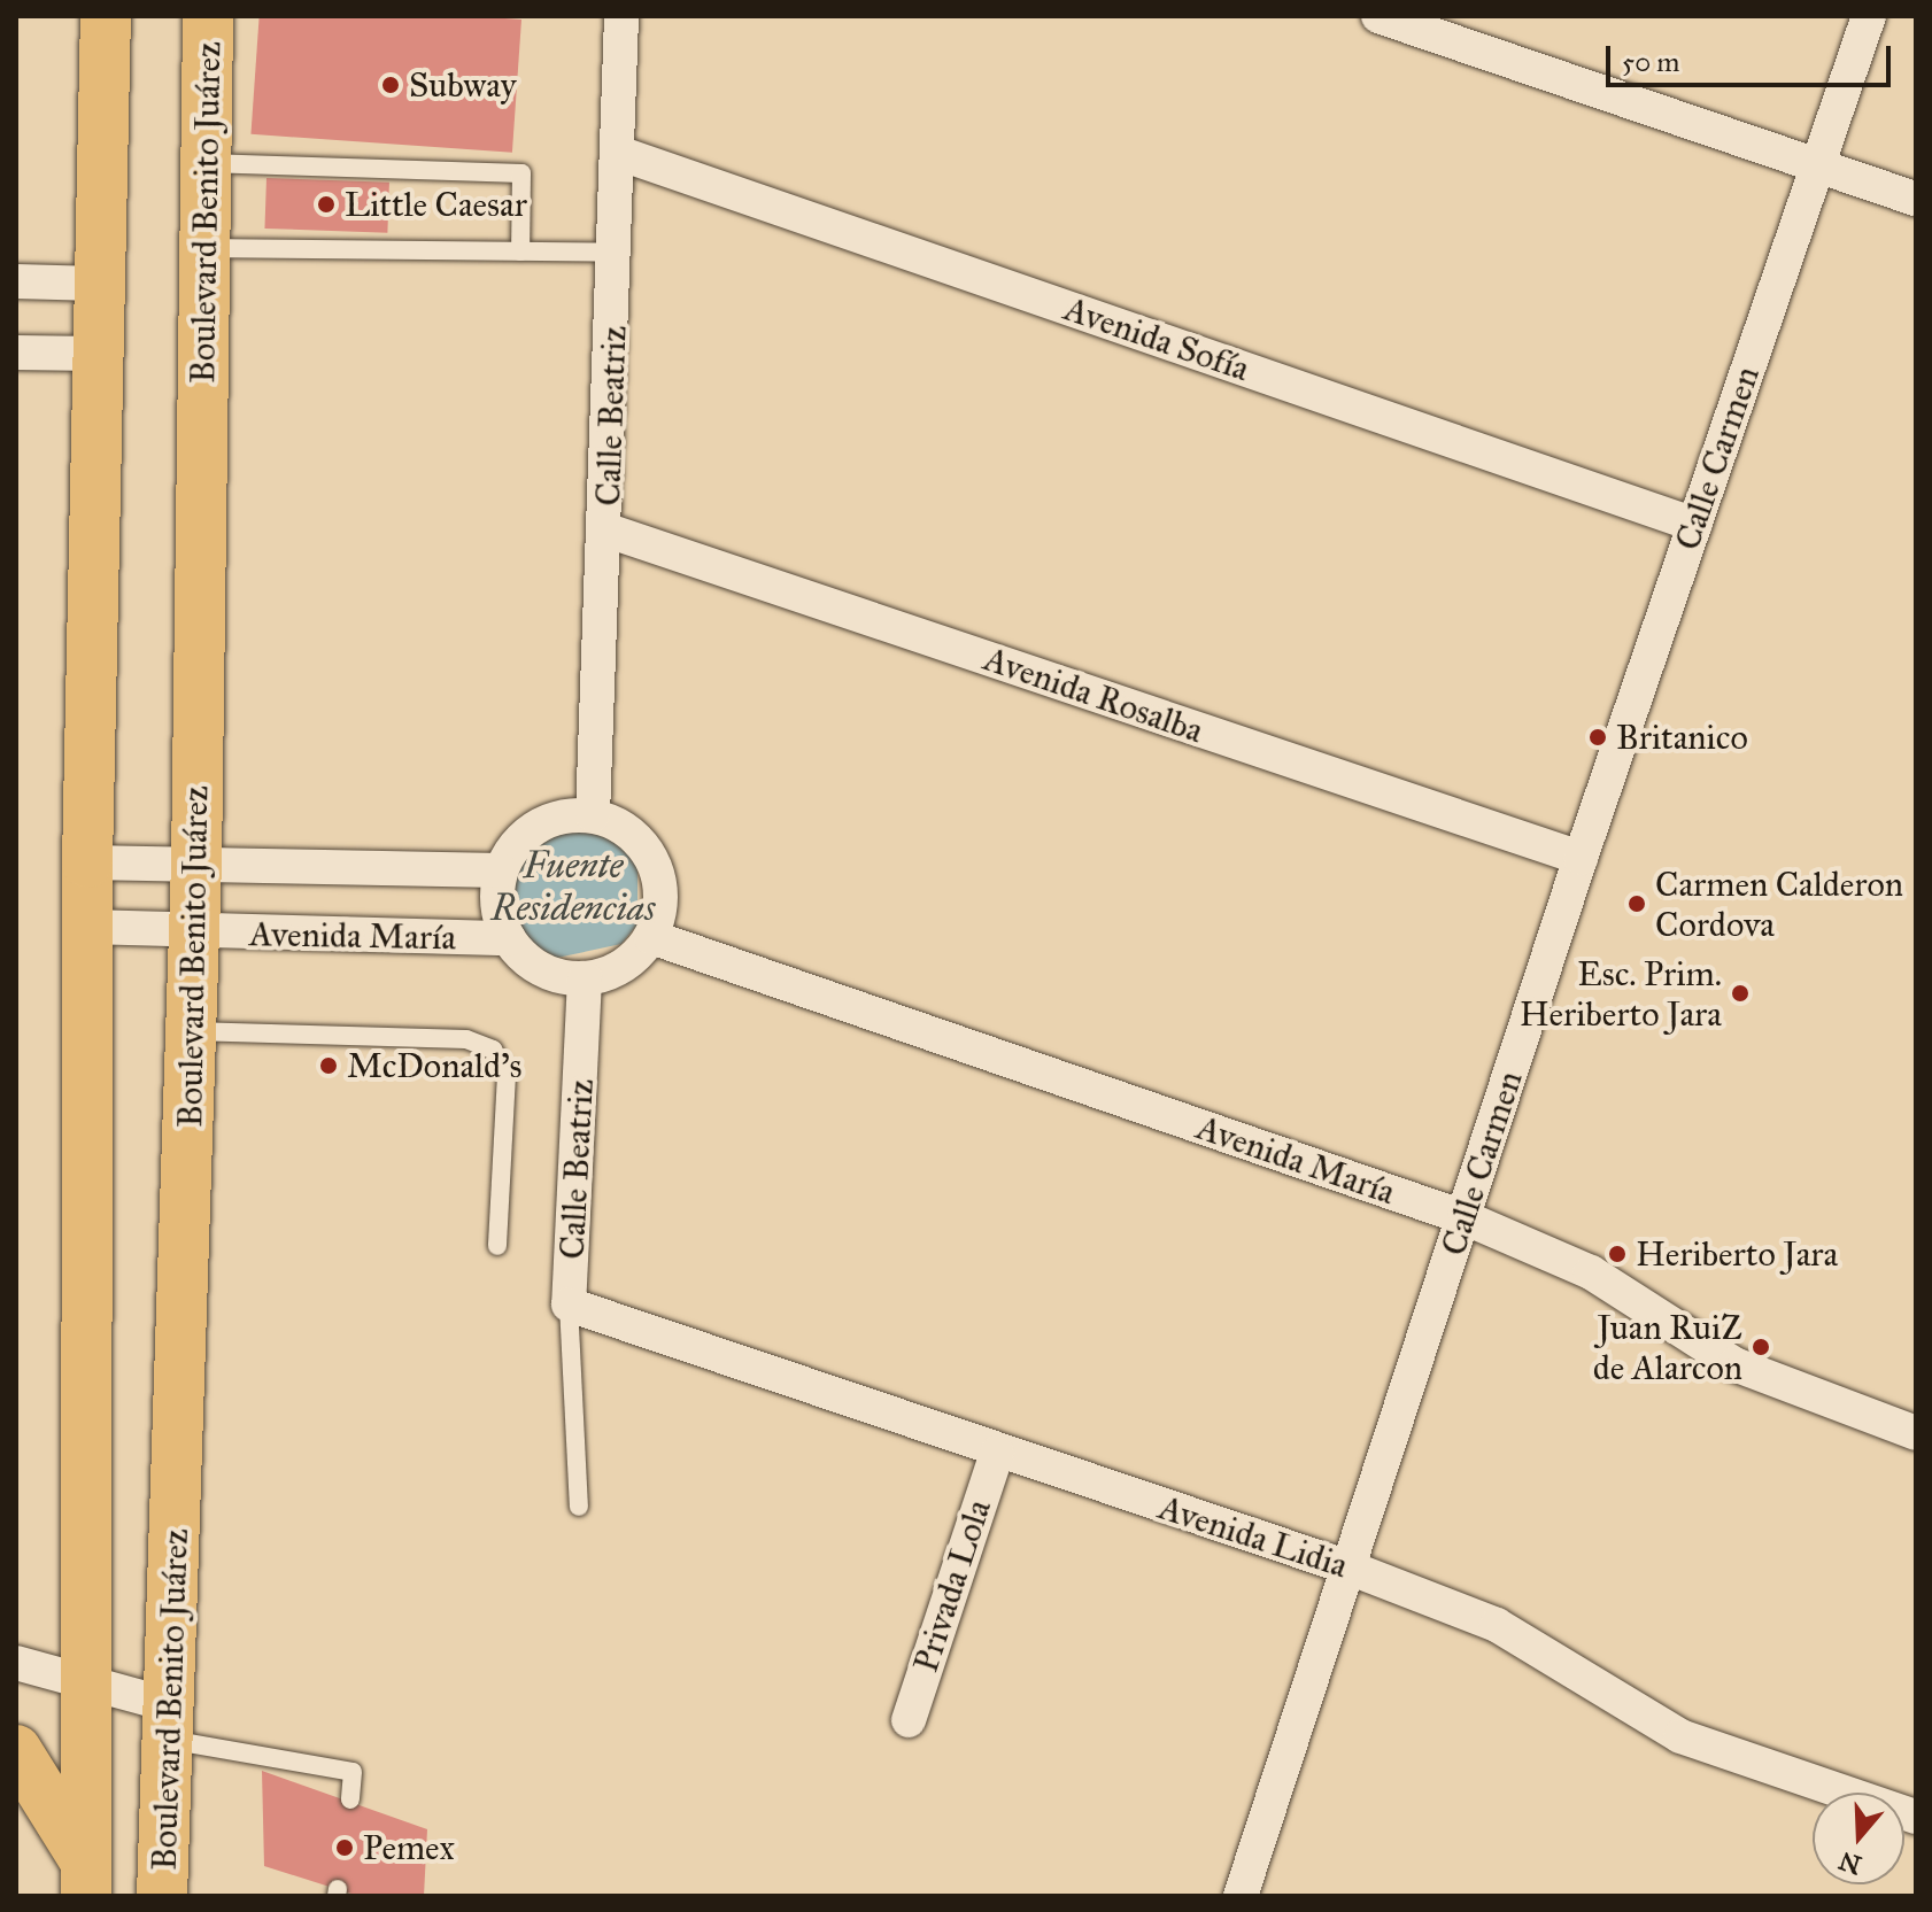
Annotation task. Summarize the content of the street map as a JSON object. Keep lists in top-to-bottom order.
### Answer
{
  "streets": {
    "main road": ["Boulevard Benito Juárez"],
    "street": [
      "Avenida Sofía",
      "Calle Beatriz",
      "Calle Carmen",
      "Avenida Rosalba",
      "Avenida María",
      "Avenida Lidia",
      "Privada Lola"
    ]
  },
  "crossings": [
    ["Boulevard Benito Juárez", "Avenida María"],
    ["Avenida Sofía", "Calle Beatriz"],
    ["Avenida Sofía", "Calle Carmen"],
    ["Calle Beatriz", "Avenida Rosalba"],
    ["Calle Beatriz", "Avenida María"],
    ["Calle Beatriz", "Avenida Lidia"],
    ["Calle Carmen", "Avenida Rosalba"],
    ["Calle Carmen", "Avenida María"],
    ["Calle Carmen", "Avenida Lidia"],
    ["Avenida Lidia", "Privada Lola"]
  ],
  "water": ["Fuente Residencias"],
  "places": [
    "Subway",
    "Little Caesar",
    "Britanico",
    "Carmen Calderon Cordova",
    "Esc. Prim. Heriberto Jara",
    "McDonald's",
    "Heriberto Jara",
    "Juan RuiZ de Alarcon",
    "Pemex"
  ],
  "scale_bar": "50 m",
  "north": "bottom"
}
